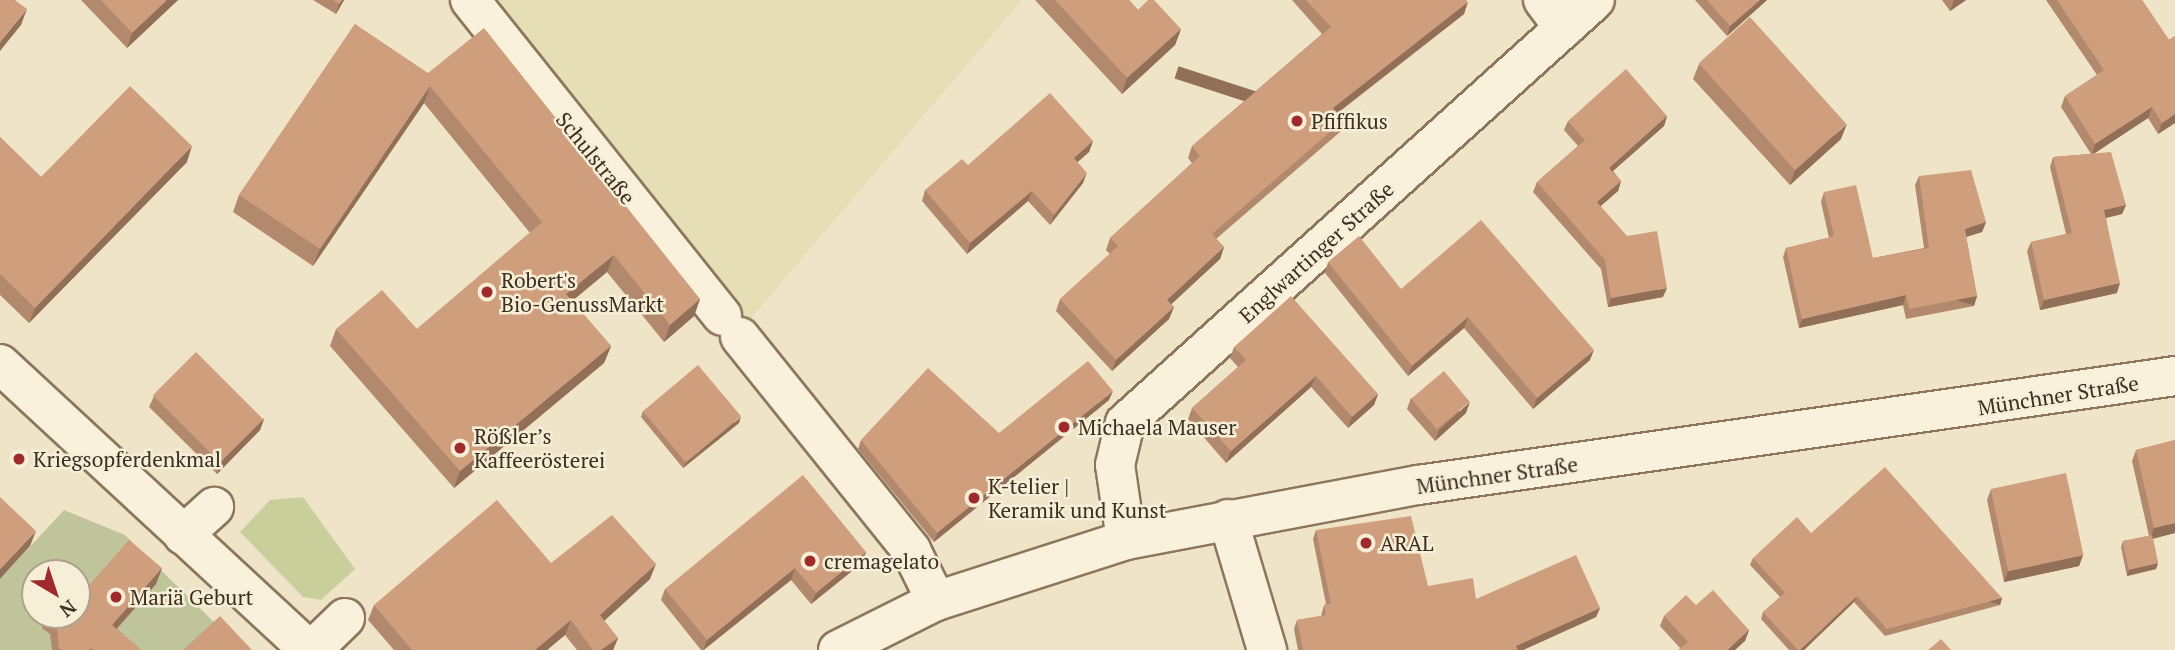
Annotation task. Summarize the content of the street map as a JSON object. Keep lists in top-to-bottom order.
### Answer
{
  "streets": {
    "street": ["Schulstraße", "Englwartinger Straße", "Münchner Straße"]
  },
  "crossings": [
    ["Schulstraße", "Münchner Straße"],
    ["Englwartinger Straße", "Münchner Straße"]
  ],
  "places": [
    "Pfiffikus",
    "Robert's Bio-GenussMarkt",
    "Michaela Mauser",
    "Rößler’s Kaffeerösterei",
    "Kriegsopferdenkmal",
    "K-telier | Keramik und Kunst",
    "ARAL",
    "cremagelato",
    "Mariä Geburt"
  ],
  "north": "bottom right"
}
